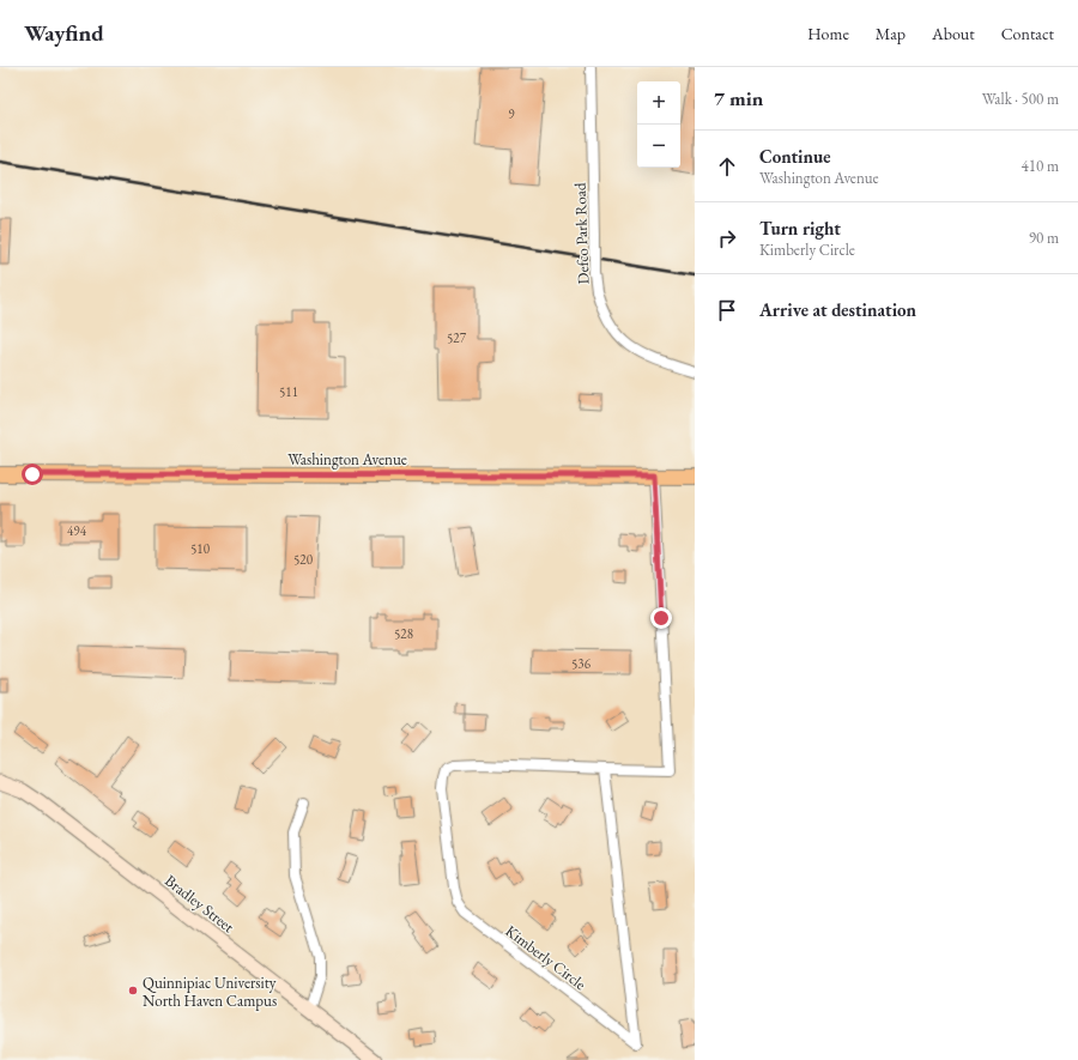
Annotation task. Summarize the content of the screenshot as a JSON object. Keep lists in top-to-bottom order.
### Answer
{
  "streets": {
    "main road": ["Washington Avenue"],
    "street": ["Defco Park Road", "Bradley Street", "Kimberly Circle"]
  },
  "crossings": [
    ["Washington Avenue", "Kimberly Circle"]
  ],
  "places": ["Quinnipiac University North Haven Campus"],
  "house_numbers": [
    "9",
    "527",
    "511",
    "494",
    "510",
    "520",
    "528",
    "536"
  ],
  "page": {
    "header": "Wayfind",
    "nav": [
      "Home",
      "Map",
      "About",
      "Contact"
    ],
    "heading": ["7 min", "Walk · 500 m"],
    "map_buttons": ["+", "−"],
    "list": [
      ["Continue", "Washington Avenue", "410 m"],
      ["Turn right", "Kimberly Circle", "90 m"],
      "Arrive at destination"
    ]
  }
}
